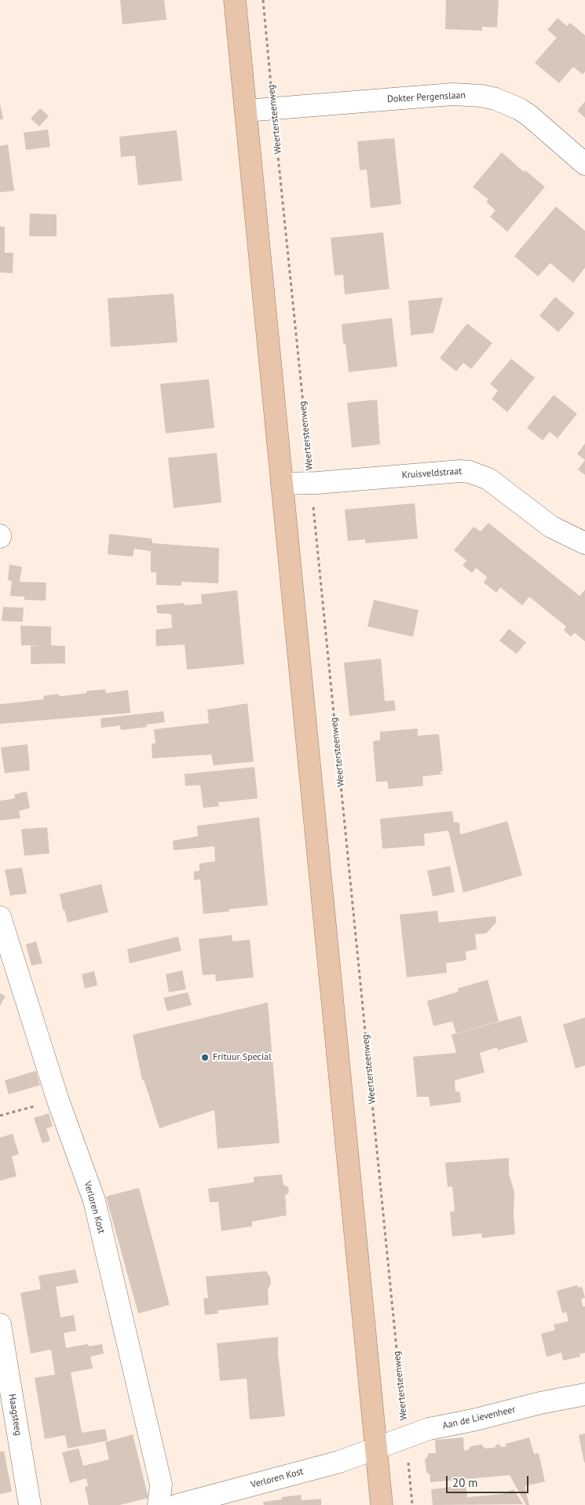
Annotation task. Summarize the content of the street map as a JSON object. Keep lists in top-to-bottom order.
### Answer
{
  "streets": {
    "street": [
      "Dokter Pergenslaan",
      "Kruisveldstraat",
      "Verloren Kost",
      "Haagsteeg",
      "Aan de Lievenheer"
    ],
    "path": ["Weertersteenweg"]
  },
  "crossings": [
    ["Dokter Pergenslaan", "Weertersteenweg"],
    ["Weertersteenweg", "Kruisveldstraat"],
    ["Weertersteenweg", "Aan de Lievenheer"],
    ["Verloren Kost", "Aan de Lievenheer"]
  ],
  "places": ["Frituur Special"],
  "scale_bar": "20 m"
}
